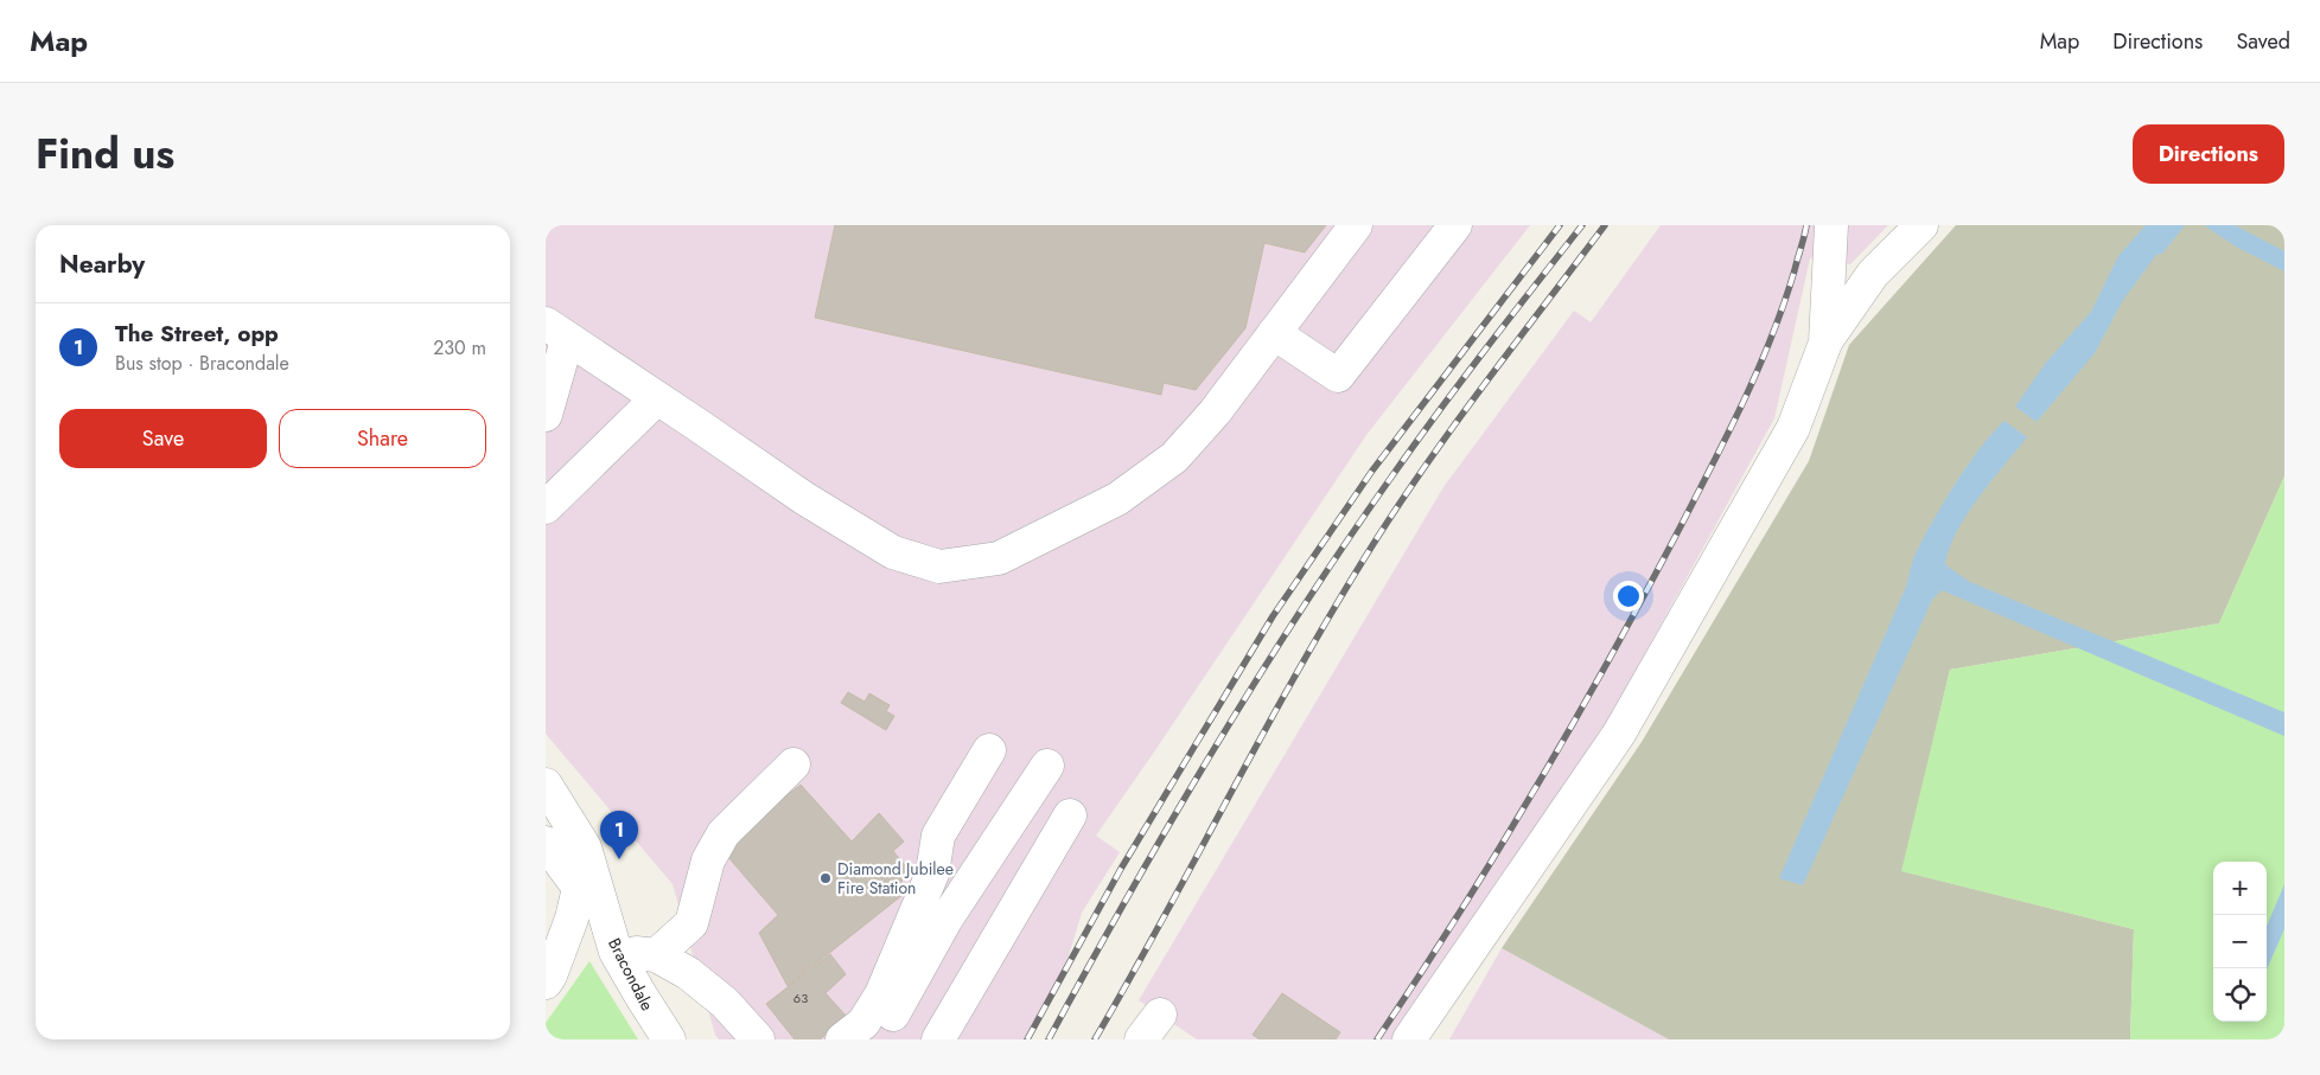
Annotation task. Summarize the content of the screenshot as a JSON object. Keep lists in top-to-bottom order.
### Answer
{
  "streets": {
    "street": ["Bracondale"]
  },
  "places": ["Diamond Jubilee Fire Station"],
  "house_numbers": ["63"],
  "page": {
    "header": "Map",
    "nav": ["Map", "Directions", "Saved"],
    "title": "Find us",
    "buttons": [
      "Directions",
      ["Save", "Share"]
    ],
    "heading": "Nearby",
    "list": [
      {
        "mark": "1",
        "name": "The Street, opp",
        "note": "Bus stop · Bracondale",
        "value": "230 m"
      }
    ],
    "pins": "1",
    "map_buttons": ["+", "−"]
  }
}
